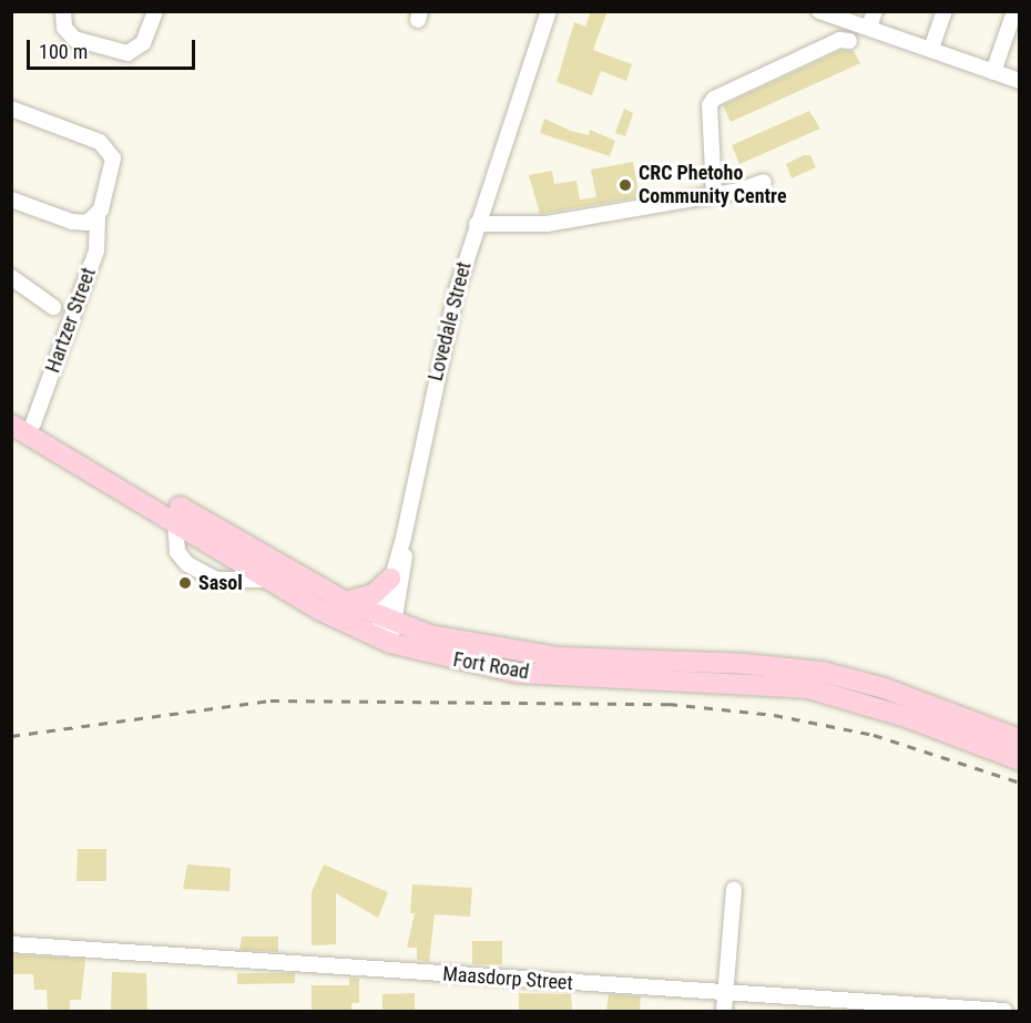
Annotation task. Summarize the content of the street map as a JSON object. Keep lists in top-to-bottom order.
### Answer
{
  "streets": {
    "main road": ["Fort Road"],
    "street": ["Hartzer Street", "Lovedale Street", "Maasdorp Street"]
  },
  "crossings": [
    ["Hartzer Street", "Fort Road"],
    ["Lovedale Street", "Fort Road"]
  ],
  "places": ["CRC Phetoho Community Centre", "Sasol"],
  "scale_bar": "100 m"
}
